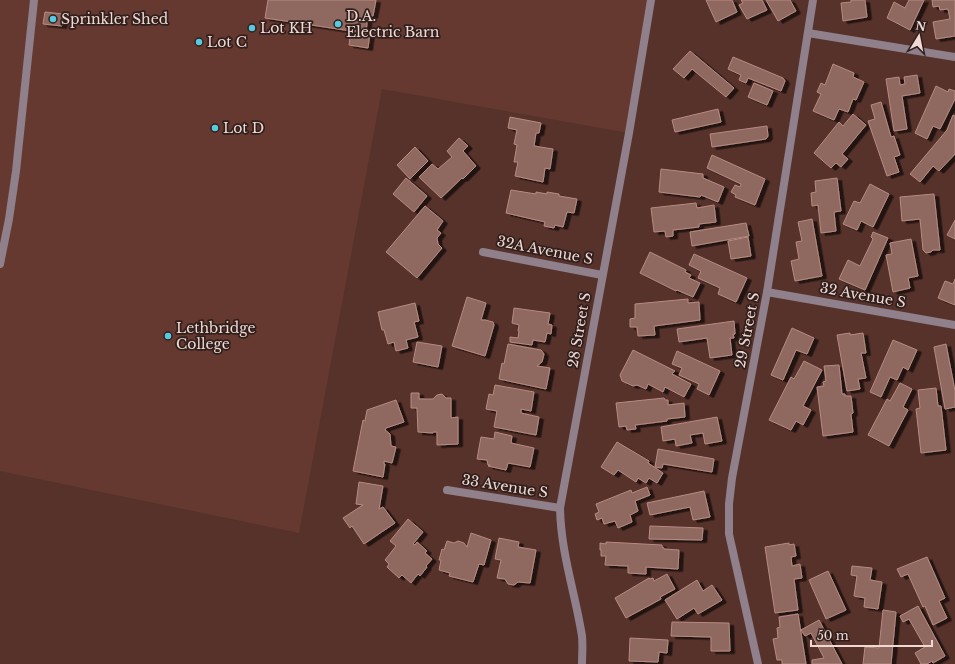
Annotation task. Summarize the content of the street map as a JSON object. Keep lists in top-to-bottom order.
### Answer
{
  "streets": {
    "street": [
      "32A Avenue S",
      "32 Avenue S",
      "28 Street S",
      "29 Street S",
      "33 Avenue S"
    ]
  },
  "crossings": [
    ["32A Avenue S", "28 Street S"],
    ["32 Avenue S", "29 Street S"],
    ["28 Street S", "33 Avenue S"]
  ],
  "places": [
    "Sprinkler Shed",
    "D.A. Electric Barn",
    "Lot KH",
    "Lot C",
    "Lot D",
    "Lethbridge College"
  ],
  "scale_bar": "50 m",
  "north": "top"
}
